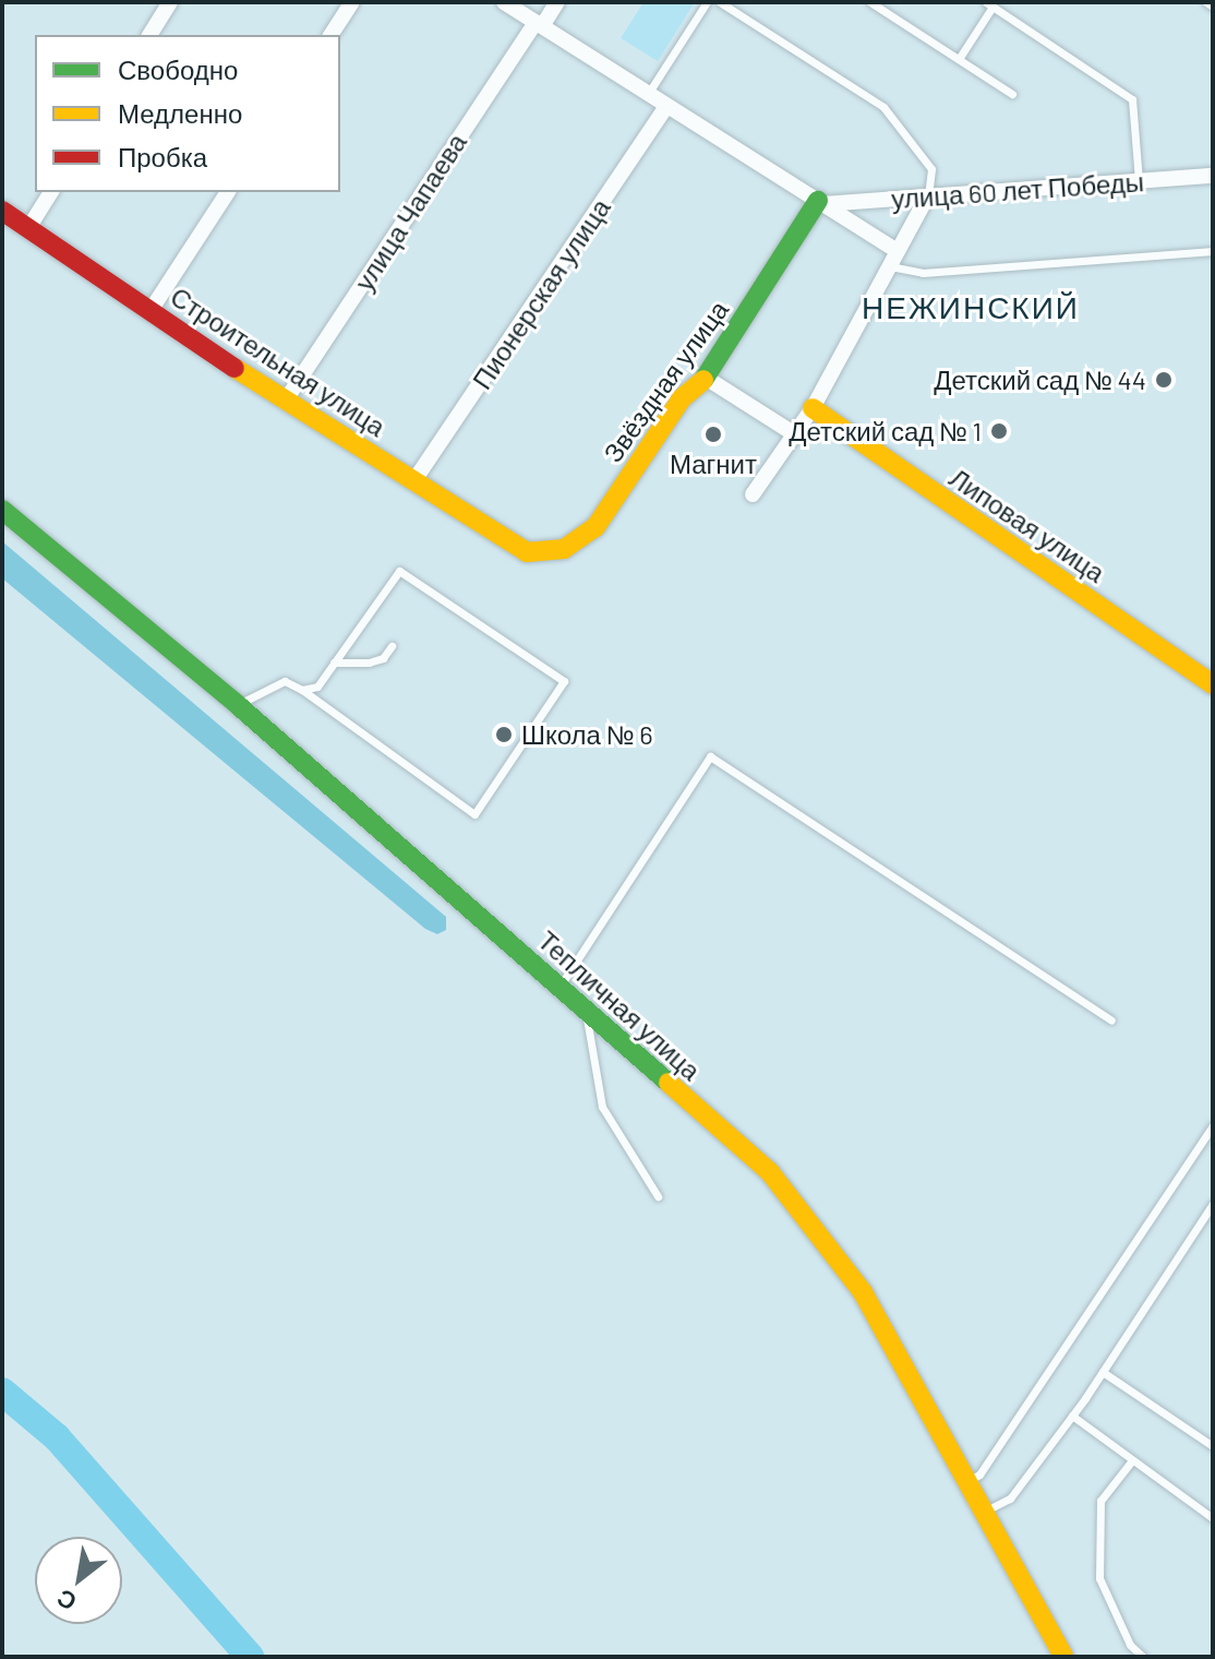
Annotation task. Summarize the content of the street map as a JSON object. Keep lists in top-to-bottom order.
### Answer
{
  "streets": {
    "street": [
      "улица 60 лет Победы",
      "улица Чапаева",
      "Пионерская улица",
      "Строительная улица",
      "Звёздная улица",
      "Липовая улица",
      "Тепличная улица"
    ]
  },
  "crossings": [
    ["улица 60 лет Победы", "улица Чапаева"],
    ["улица 60 лет Победы", "Пионерская улица"],
    ["улица 60 лет Победы", "Звёздная улица"],
    ["улица Чапаева", "Строительная улица"],
    ["Пионерская улица", "Строительная улица"],
    ["Строительная улица", "Звёздная улица"]
  ],
  "districts": ["НЕЖИНСКИЙ"],
  "places": [
    "Детский сад № 44",
    "Детский сад № 1",
    "Магнит",
    "Школа № 6"
  ],
  "legend": ["Свободно", "Медленно", "Пробка"],
  "north": "bottom left"
}
